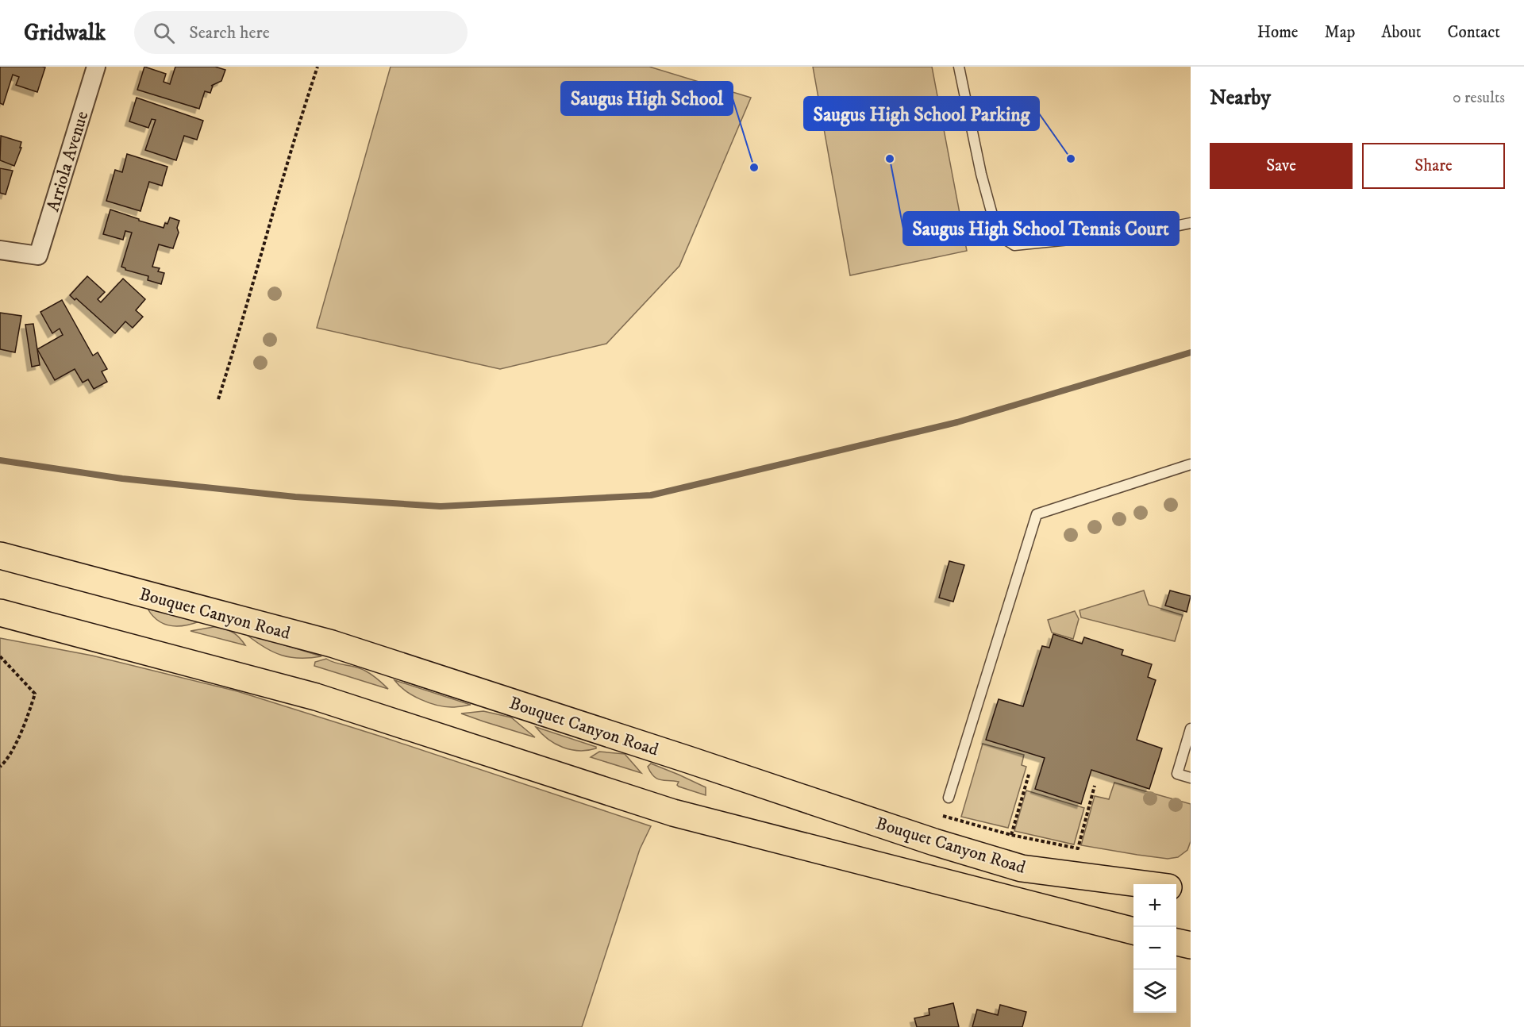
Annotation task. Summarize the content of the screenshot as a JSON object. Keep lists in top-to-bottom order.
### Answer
{
  "streets": {
    "main road": ["Bouquet Canyon Road"],
    "street": ["Arriola Avenue"]
  },
  "places": ["Saugus High School Tennis Court", "Saugus High School Parking", "Saugus High School"],
  "page": {
    "header": "Gridwalk",
    "search": "Search here",
    "nav": [
      "Home",
      "Map",
      "About",
      "Contact"
    ],
    "heading": ["Nearby", "0 results"],
    "buttons": ["Save", "Share"],
    "map_buttons": ["+", "−"]
  }
}
